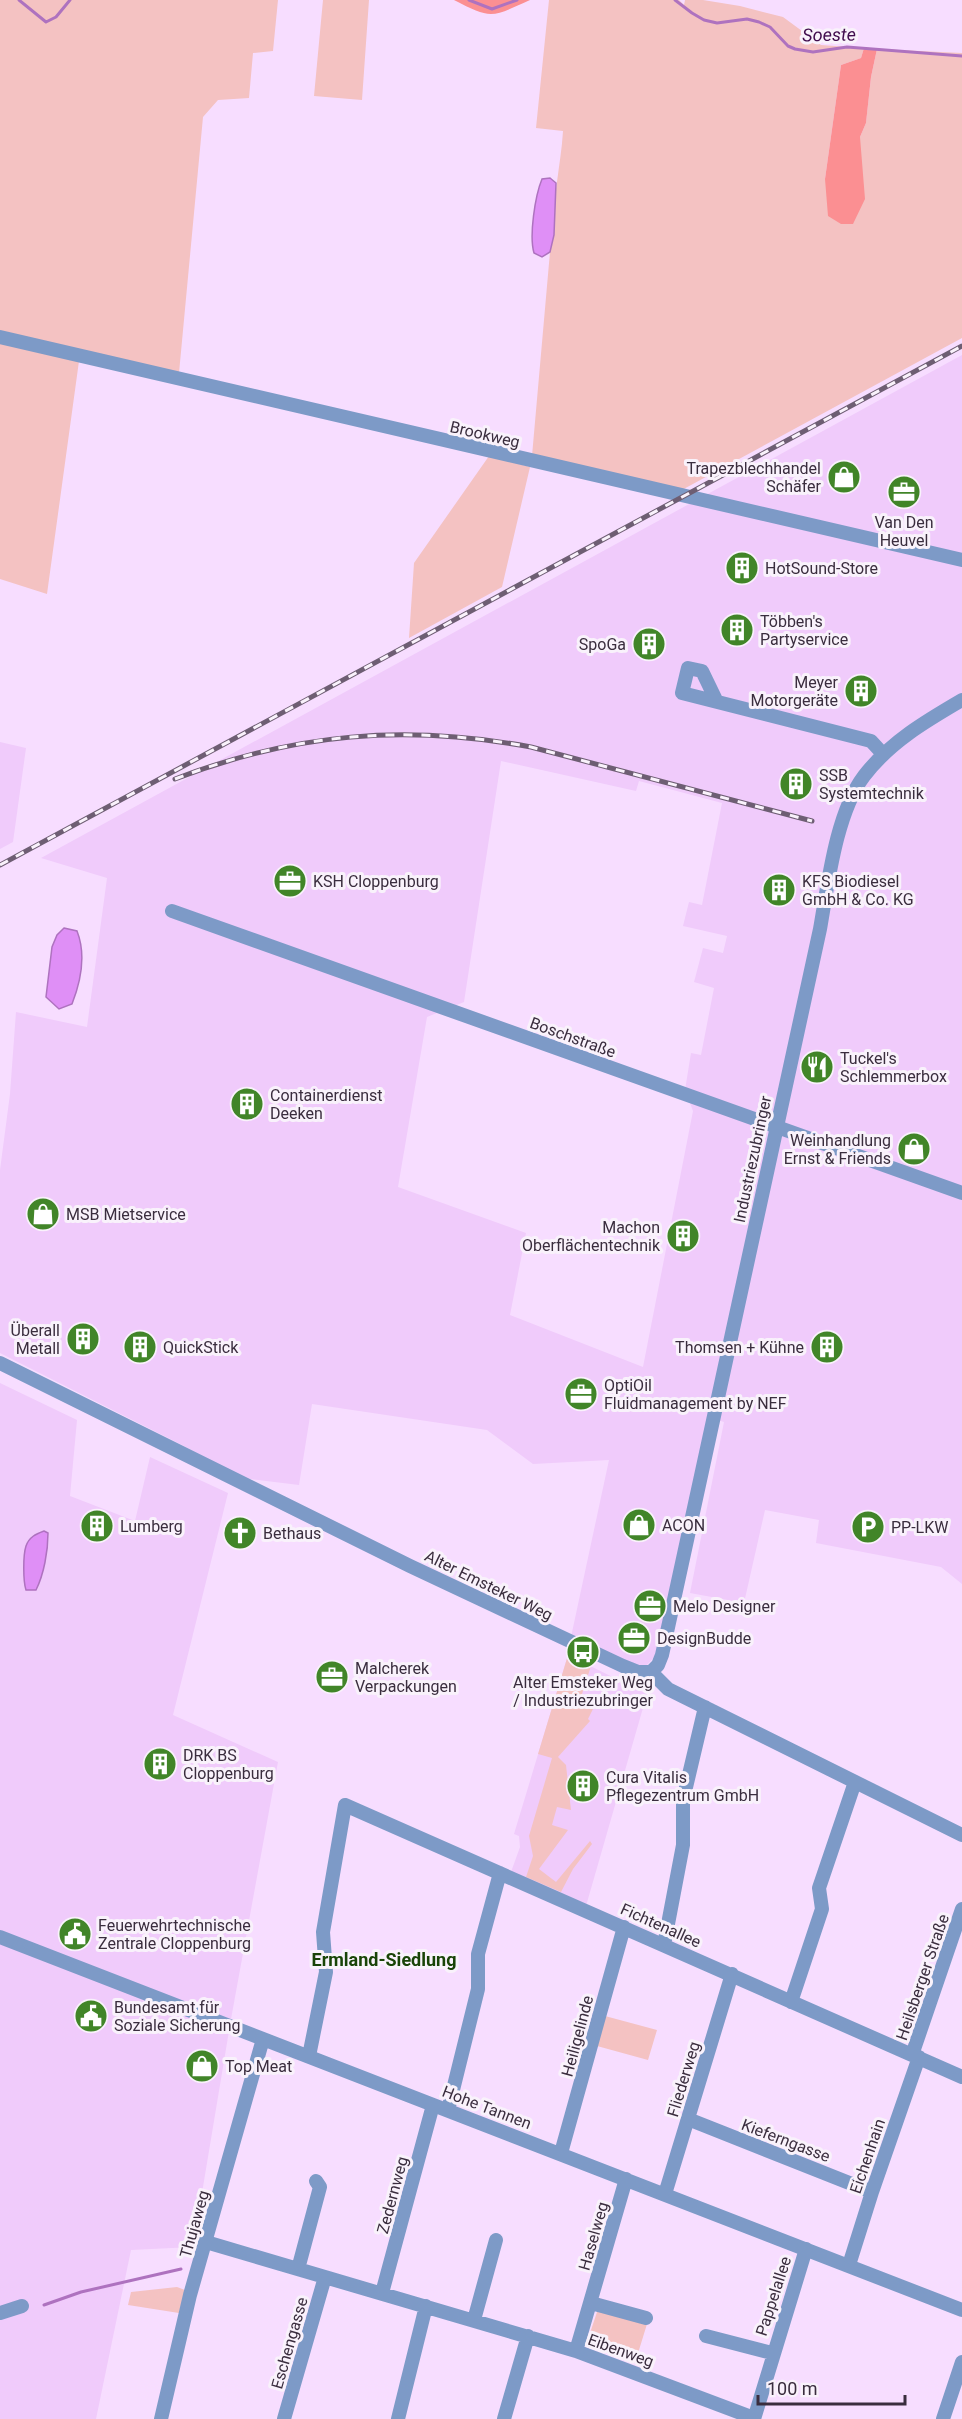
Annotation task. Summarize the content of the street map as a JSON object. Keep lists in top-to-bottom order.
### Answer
{
  "streets": {
    "street": [
      "Brookweg",
      "Boschstraße",
      "Industriezubringer",
      "Alter Emsteker Weg",
      "Fichtenallee",
      "Heilsberger Straße",
      "Heiligelinde",
      "Fliederweg",
      "Hohe Tannen",
      "Kieferngasse",
      "Eichenhain",
      "Zedernweg",
      "Thujaweg",
      "Haselweg",
      "Pappelallee",
      "Eschengasse",
      "Eibenweg"
    ]
  },
  "crossings": [
    ["Boschstraße", "Industriezubringer"],
    ["Industriezubringer", "Alter Emsteker Weg"],
    ["Fichtenallee", "Heilsberger Straße"],
    ["Fichtenallee", "Heiligelinde"],
    ["Fichtenallee", "Fliederweg"],
    ["Fichtenallee", "Hohe Tannen"],
    ["Fichtenallee", "Eichenhain"],
    ["Heilsberger Straße", "Eichenhain"],
    ["Heiligelinde", "Hohe Tannen"],
    ["Fliederweg", "Hohe Tannen"],
    ["Fliederweg", "Kieferngasse"],
    ["Hohe Tannen", "Eichenhain"],
    ["Hohe Tannen", "Zedernweg"],
    ["Hohe Tannen", "Thujaweg"],
    ["Hohe Tannen", "Haselweg"],
    ["Hohe Tannen", "Pappelallee"],
    ["Kieferngasse", "Eichenhain"],
    ["Zedernweg", "Eibenweg"],
    ["Thujaweg", "Eibenweg"],
    ["Haselweg", "Eibenweg"],
    ["Pappelallee", "Eibenweg"],
    ["Eschengasse", "Eibenweg"]
  ],
  "districts": ["Ermland-Siedlung"],
  "water": ["Soeste"],
  "places": {
    "shop": [
      "Trapezblechhandel Schäfer",
      "Weinhandlung Ernst & Friends",
      "MSB Mietservice",
      "ACON",
      "Top Meat"
    ],
    "office": [
      "Van Den Heuvel",
      "KSH Cloppenburg",
      "OptiOil Fluidmanagement by NEF",
      "Melo Designer",
      "DesignBudde",
      "Malcherek Verpackungen"
    ],
    "building": [
      "HotSound-Store",
      "Többen's Partyservice",
      "SpoGa",
      "Meyer Motorgeräte",
      "SSB Systemtechnik",
      "KFS Biodiesel GmbH & Co. KG",
      "Containerdienst Deeken",
      "Machon Oberflächentechnik",
      "Überall Metall",
      "QuickStick",
      "Thomsen + Kühne",
      "Lumberg",
      "DRK BS Cloppenburg",
      "Cura Vitalis Pflegezentrum GmbH"
    ],
    "restaurant": ["Tuckel's Schlemmerbox"],
    "parking": ["PP-LKW"],
    "church": ["Bethaus"],
    "bus stop": ["Alter Emsteker Weg / Industriezubringer"],
    "public building": ["Feuerwehrtechnische Zentrale Cloppenburg", "Bundesamt für Soziale Sicherung"]
  },
  "scale_bar": "100 m"
}
